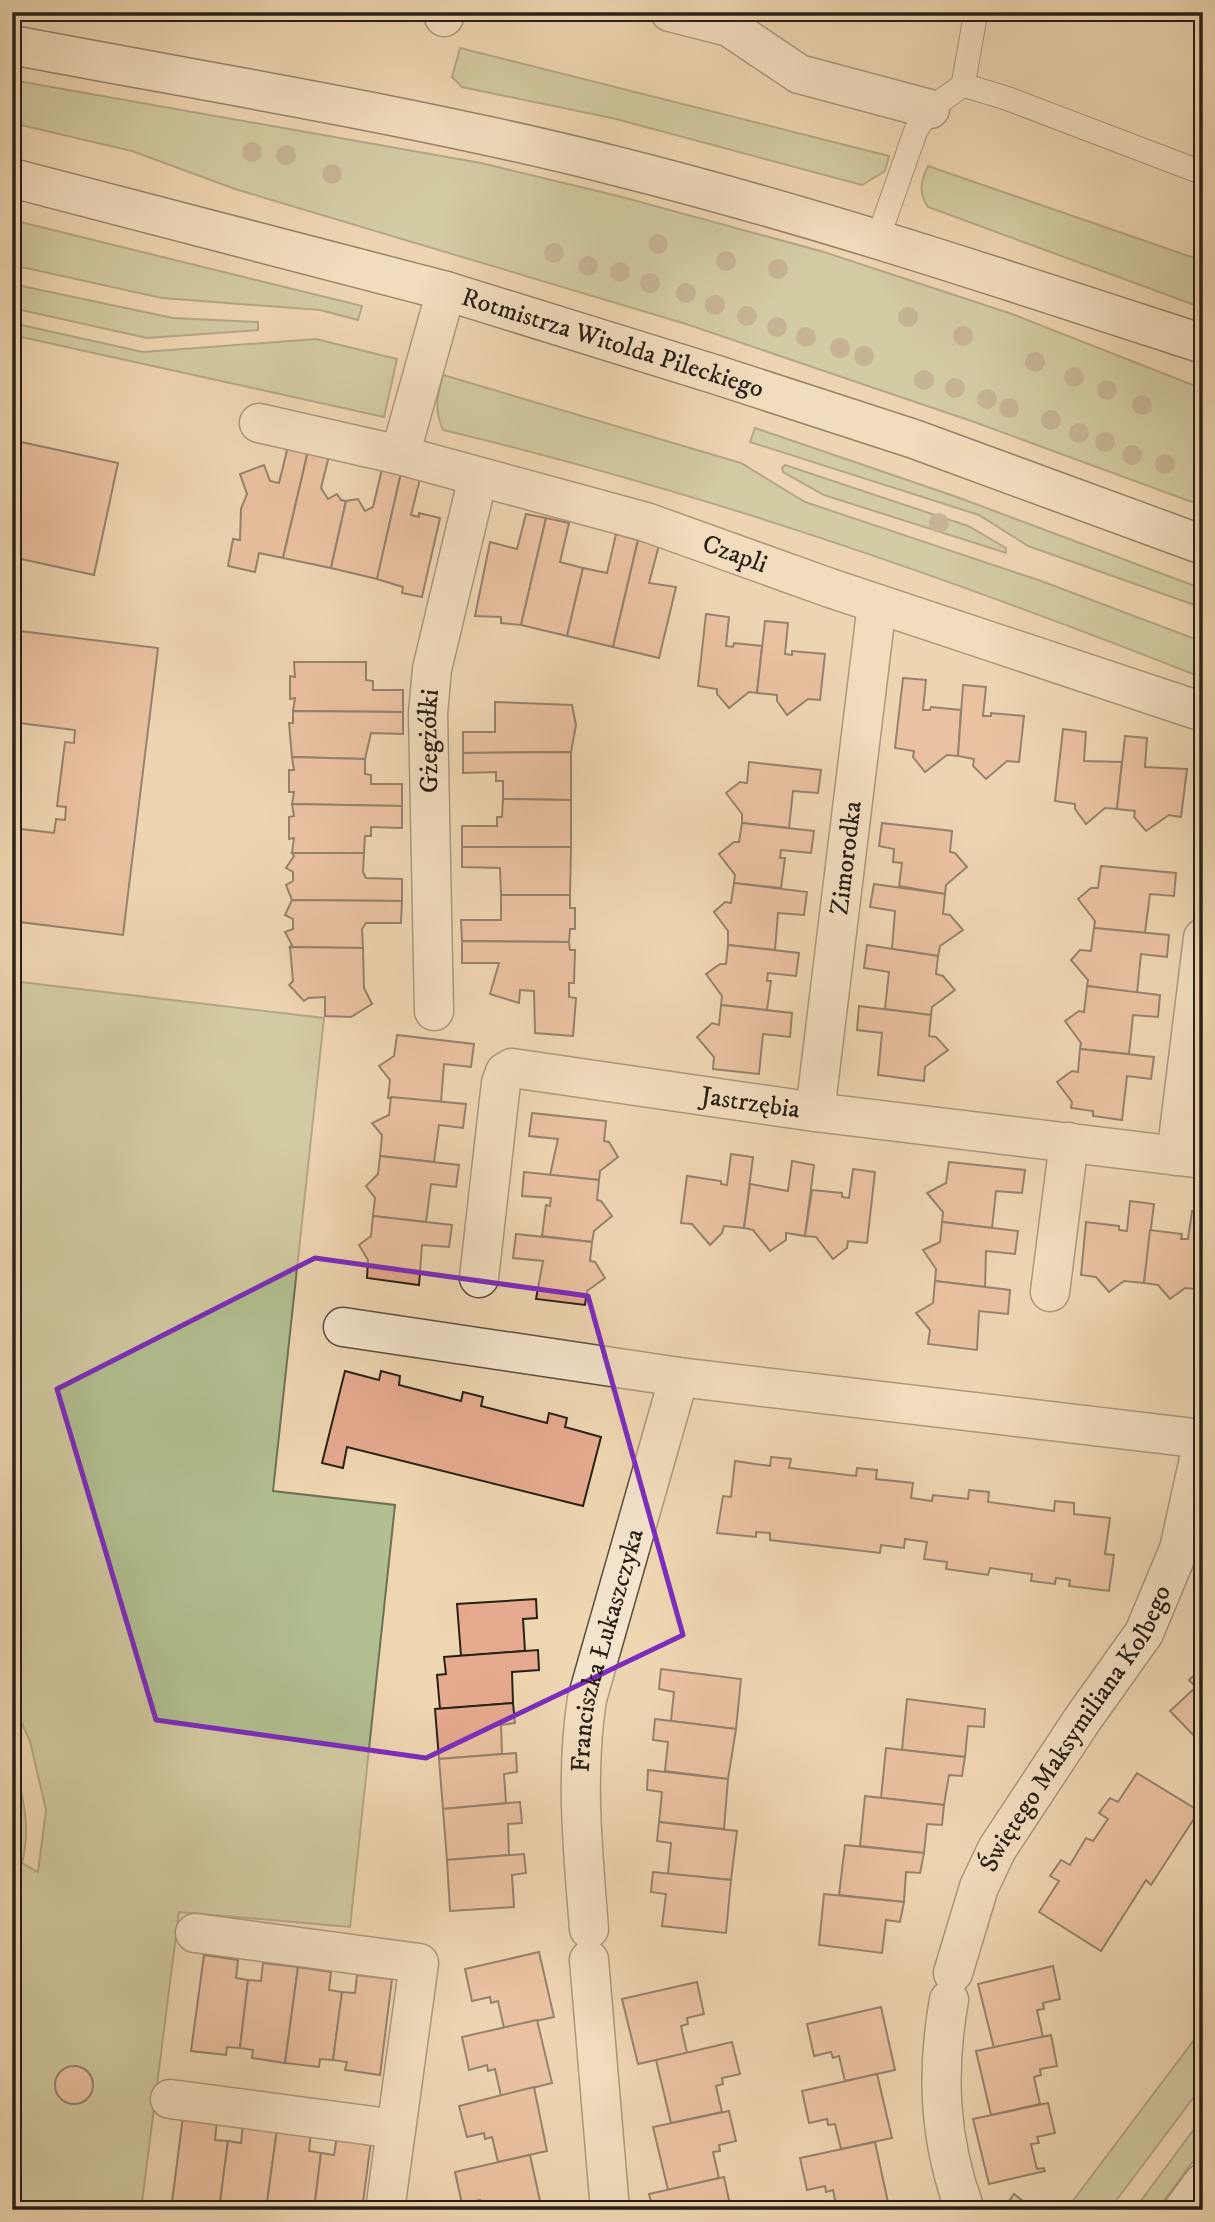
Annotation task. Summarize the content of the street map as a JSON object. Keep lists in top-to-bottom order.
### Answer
{
  "streets": {
    "street": [
      "Rotmistrza Witolda Pileckiego",
      "Czapli",
      "Gżegżółki",
      "Zimorodka",
      "Jastrzębia",
      "Franciszka Łukaszczyka",
      "Świętego Maksymiliana Kolbego"
    ]
  },
  "crossings": [
    ["Czapli", "Gżegżółki"],
    ["Czapli", "Zimorodka"],
    ["Zimorodka", "Jastrzębia"]
  ]
}
